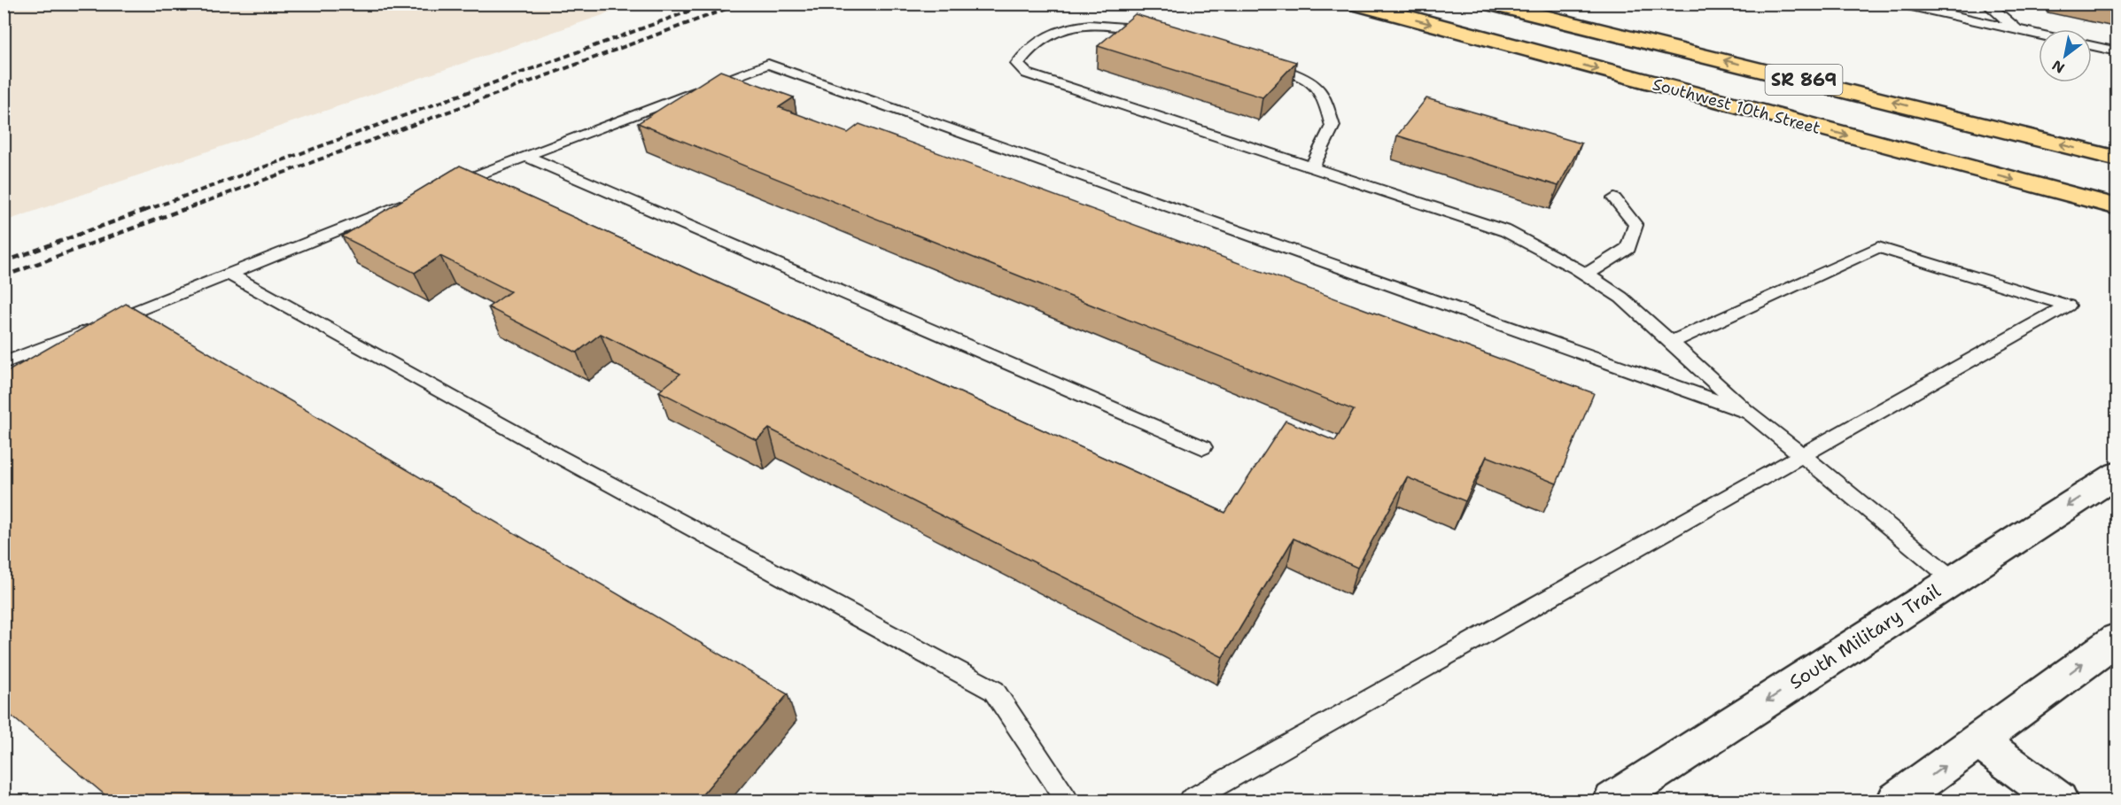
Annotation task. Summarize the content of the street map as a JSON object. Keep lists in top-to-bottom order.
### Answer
{
  "streets": {
    "main road": ["SR 869", "Southwest 10th Street"],
    "street": ["South Military Trail"]
  },
  "north": "bottom left"
}
